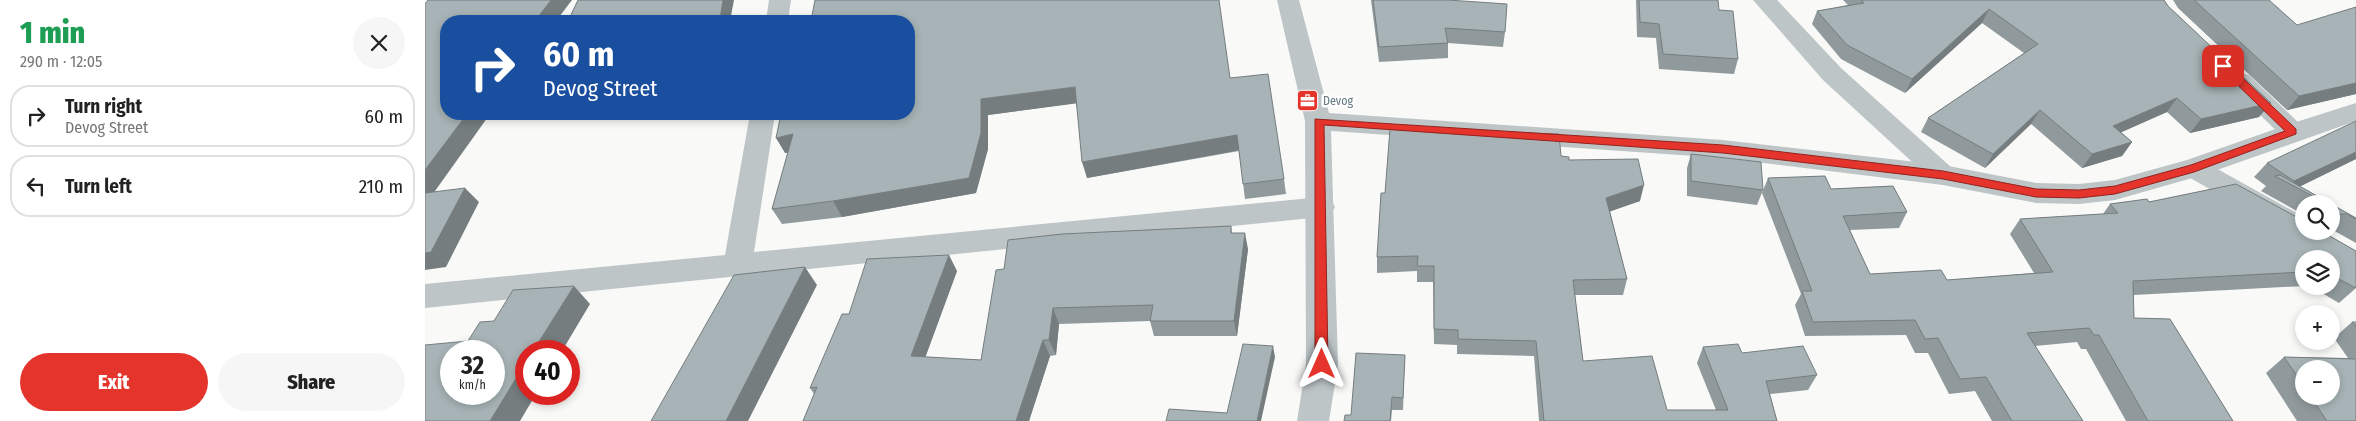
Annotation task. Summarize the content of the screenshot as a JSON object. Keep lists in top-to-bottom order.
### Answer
{
  "places": {
    "office": ["Devog"]
  },
  "page": {
    "heading": ["1 min", "290 m · 12:05"],
    "turn": ["60 m", "Devog Street"],
    "list": [
      {
        "name": "Turn right",
        "note": "Devog Street",
        "value": "60 m"
      },
      {
        "name": "Turn left",
        "value": "210 m"
      }
    ],
    "map_buttons": ["+", "−"],
    "speed": "32 km/h",
    "limit": "40",
    "buttons": ["Exit", "Share"]
  }
}
